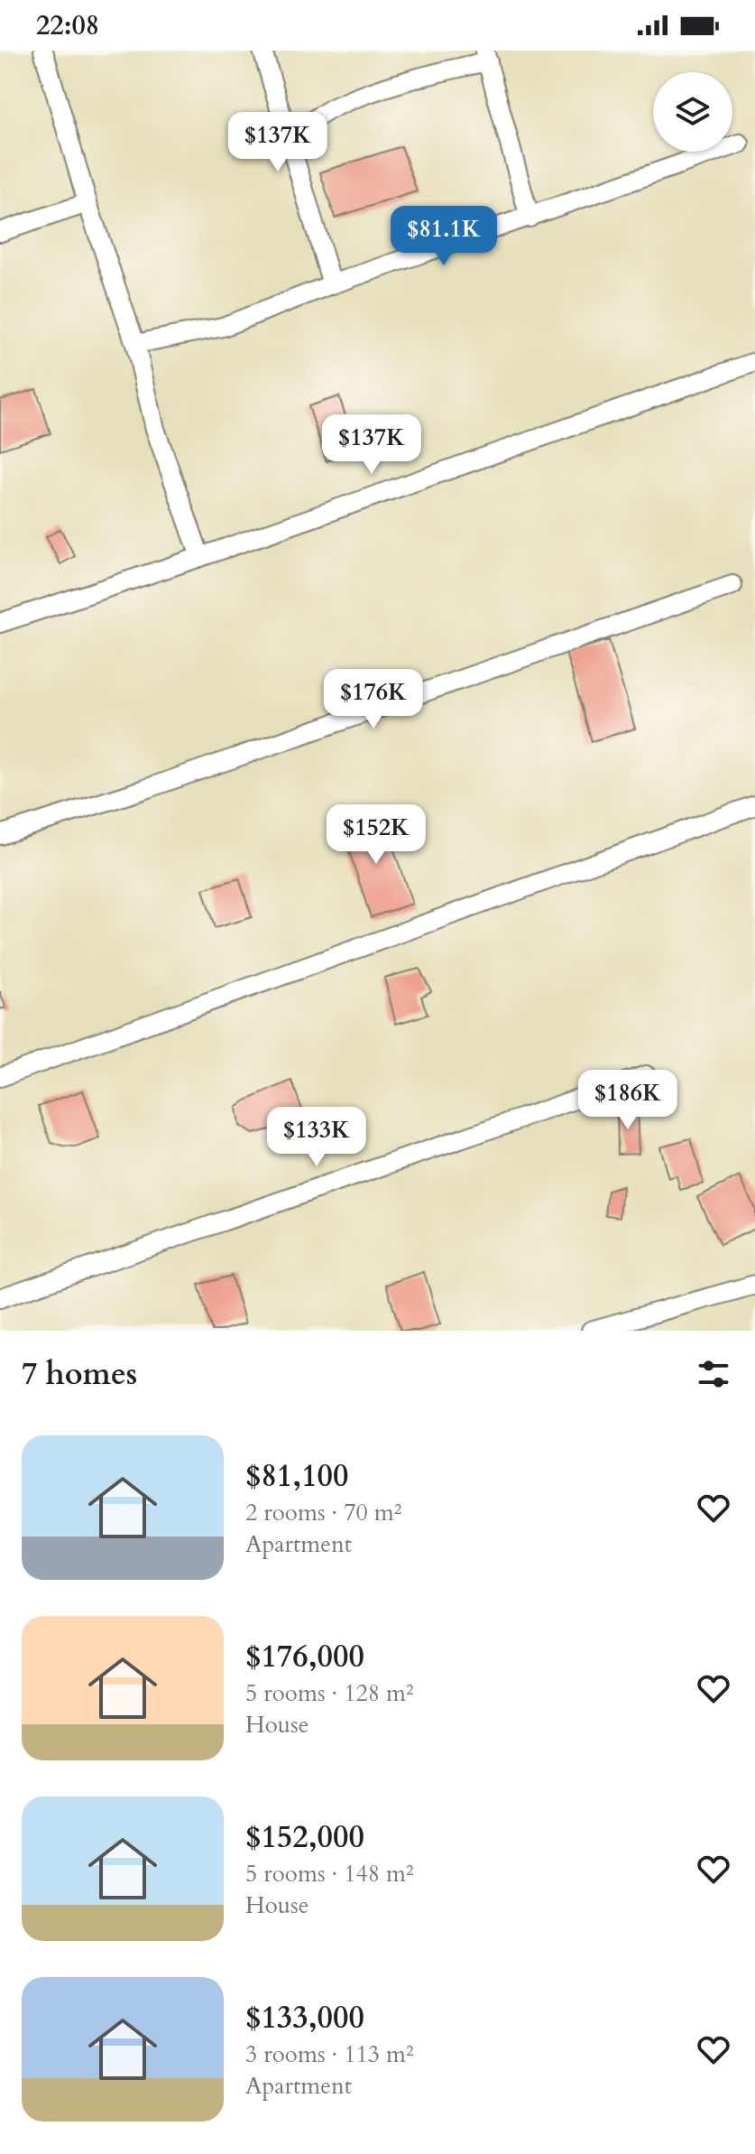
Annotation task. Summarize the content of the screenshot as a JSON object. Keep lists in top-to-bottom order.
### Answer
{
  "page": {
    "status": "22:08",
    "price": [
      "$137K",
      "$81.1K",
      "$137K",
      "$176K",
      "$152K",
      "$186K",
      "$133K"
    ],
    "heading": "7 homes",
    "list": [
      {
        "name": "$81,100",
        "note": "2 rooms · 70 m² · Apartment"
      },
      {
        "name": "$176,000",
        "note": "5 rooms · 128 m² · House"
      },
      {
        "name": "$152,000",
        "note": "5 rooms · 148 m² · House"
      },
      {
        "name": "$133,000",
        "note": "3 rooms · 113 m² · Apartment"
      }
    ]
  }
}
